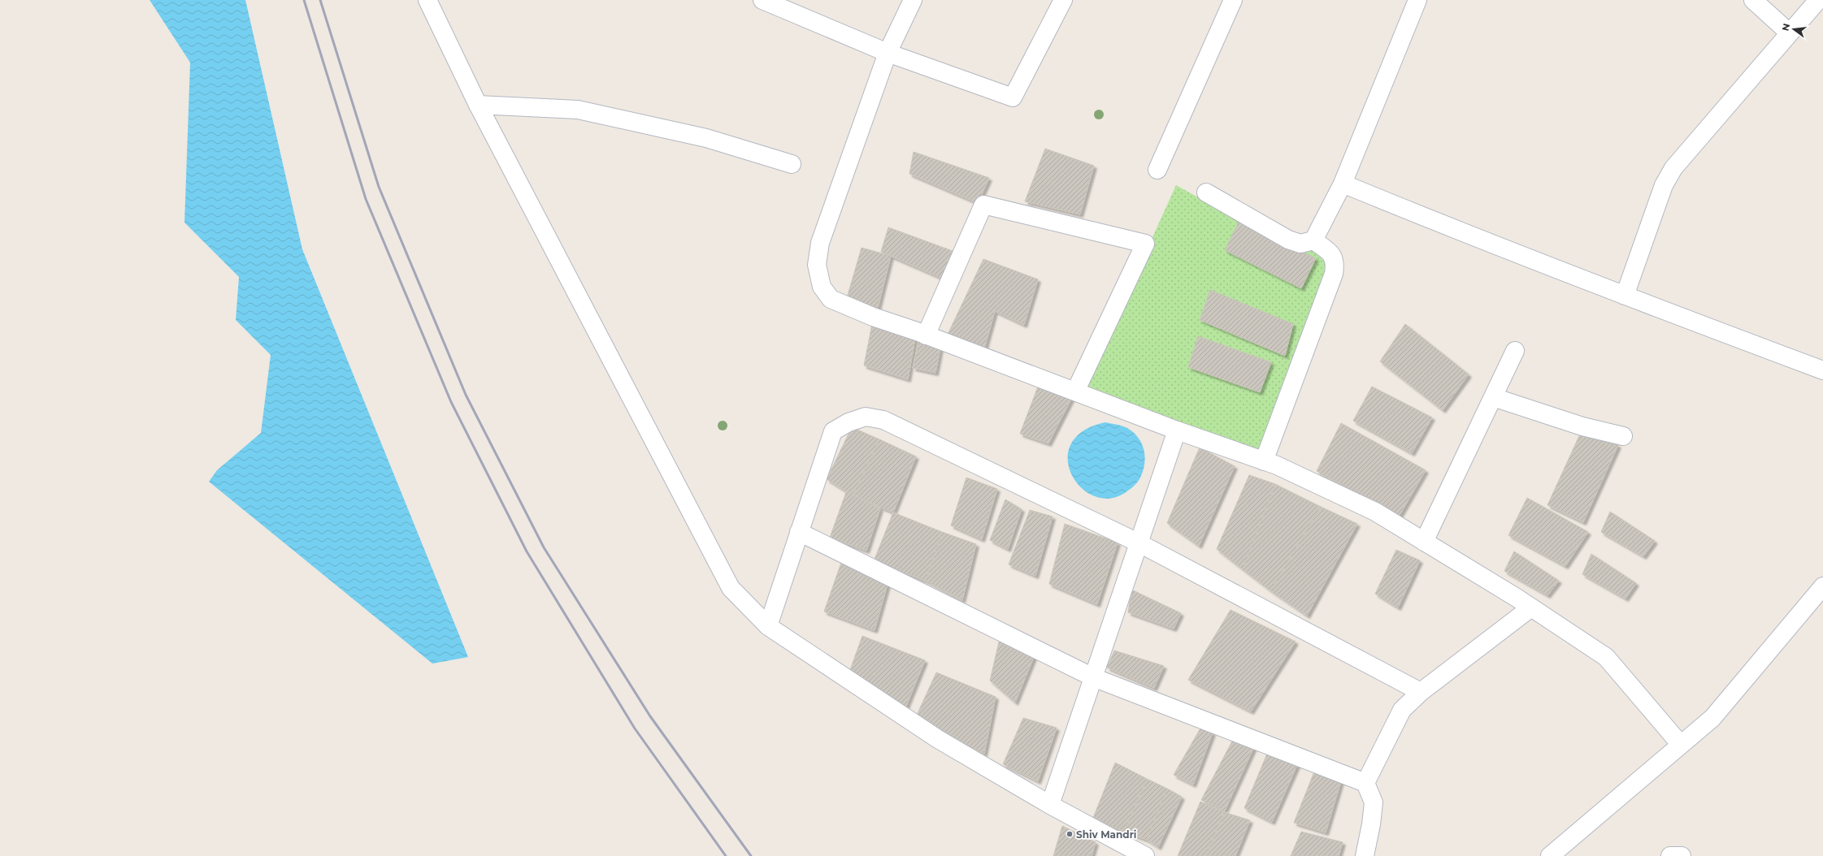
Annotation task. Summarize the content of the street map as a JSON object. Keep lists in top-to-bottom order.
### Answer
{
  "places": ["Shiv Mandri"],
  "north": "left"
}
